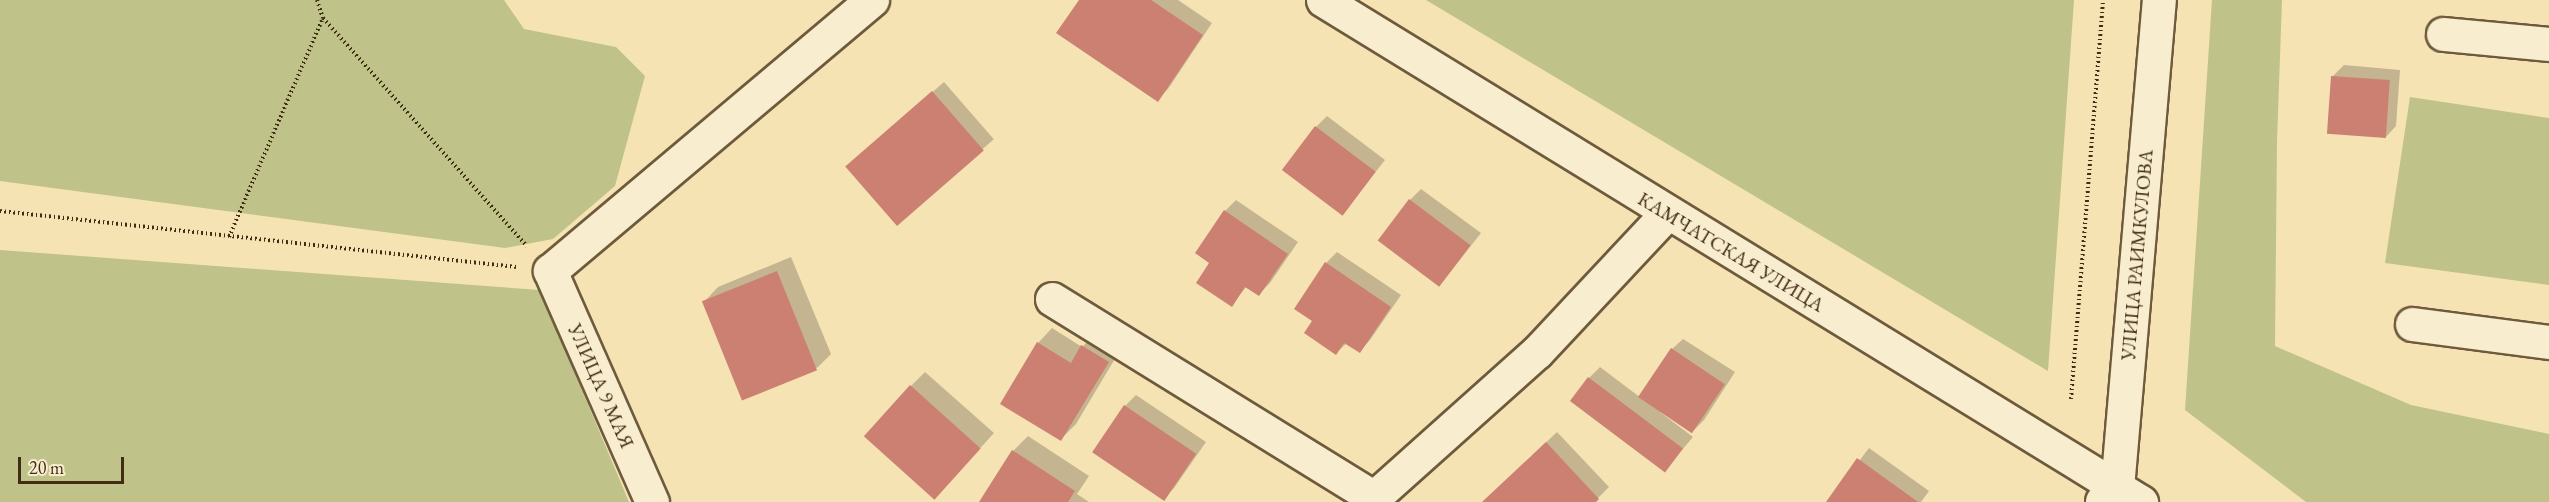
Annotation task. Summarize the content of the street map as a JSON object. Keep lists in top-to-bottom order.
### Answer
{
  "streets": {
    "street": ["КАМЧАТСКАЯ УЛИЦА", "УЛИЦА РАИМКУЛОВА", "УЛИЦА 9 МАЯ"]
  },
  "crossings": [
    ["КАМЧАТСКАЯ УЛИЦА", "УЛИЦА РАИМКУЛОВА"]
  ],
  "scale_bar": "20 m"
}
